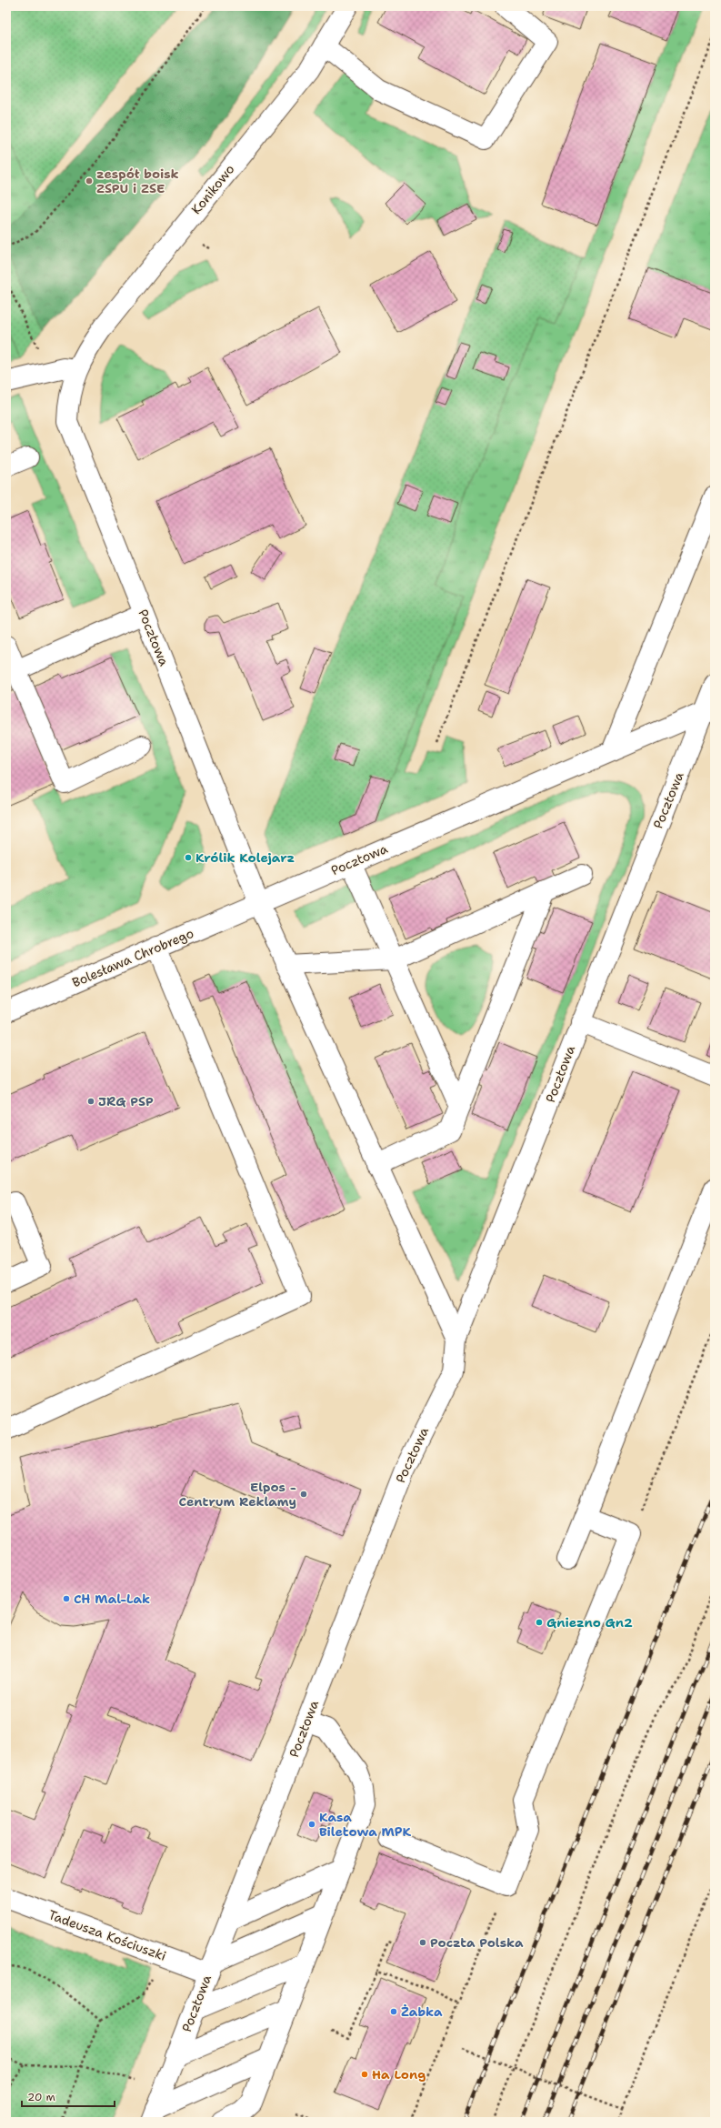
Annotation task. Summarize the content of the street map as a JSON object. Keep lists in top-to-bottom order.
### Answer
{
  "streets": {
    "street": [
      "Konikowo",
      "Pocztowa",
      "Bolesława Chrobrego",
      "Tadeusza Kościuszki"
    ]
  },
  "crossings": [
    ["Konikowo", "Pocztowa"],
    ["Pocztowa", "Bolesława Chrobrego"],
    ["Pocztowa", "Tadeusza Kościuszki"]
  ],
  "places": [
    "zespół boisk ZSPU i ZSE",
    "Królik Kolejarz",
    "JRG PSP",
    "Elpos - Centrum Reklamy",
    "CH Mal-Lak",
    "Gniezno Gn2",
    "Kasa Biletowa MPK",
    "Poczta Polska",
    "Żabka",
    "Ha Long"
  ],
  "scale_bar": "20 m"
}
